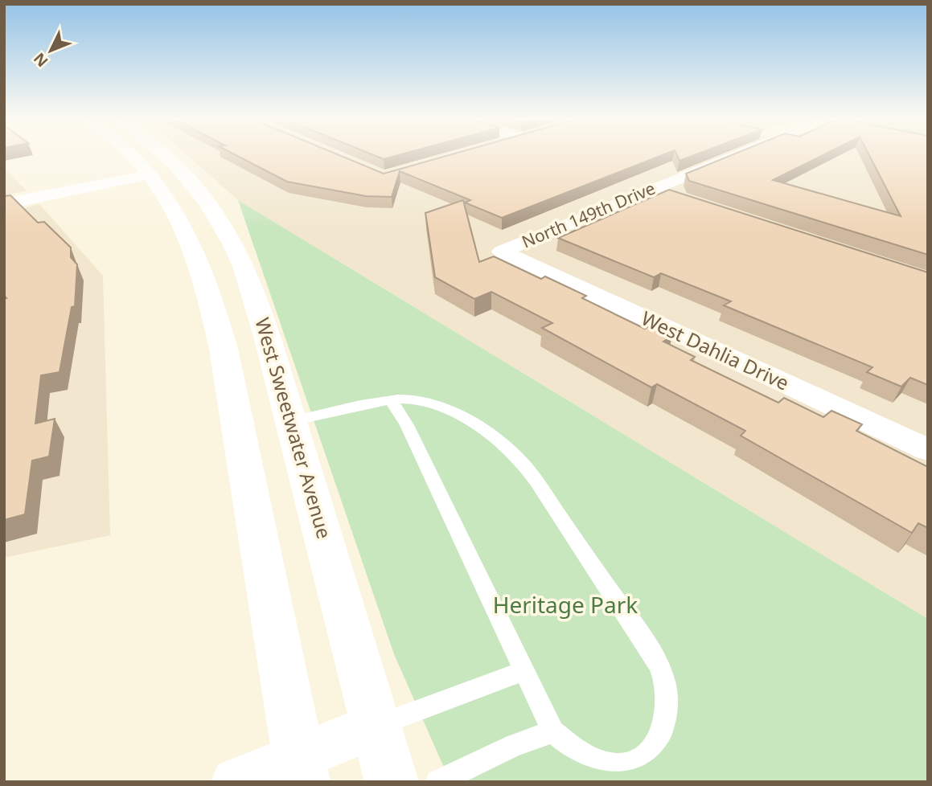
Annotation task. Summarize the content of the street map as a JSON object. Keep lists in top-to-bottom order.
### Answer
{
  "streets": {
    "street": ["North 149th Drive", "West Dahlia Drive", "West Sweetwater Avenue"]
  },
  "crossings": [
    ["North 149th Drive", "West Dahlia Drive"]
  ],
  "parks": ["Heritage Park"],
  "north": "bottom left"
}
